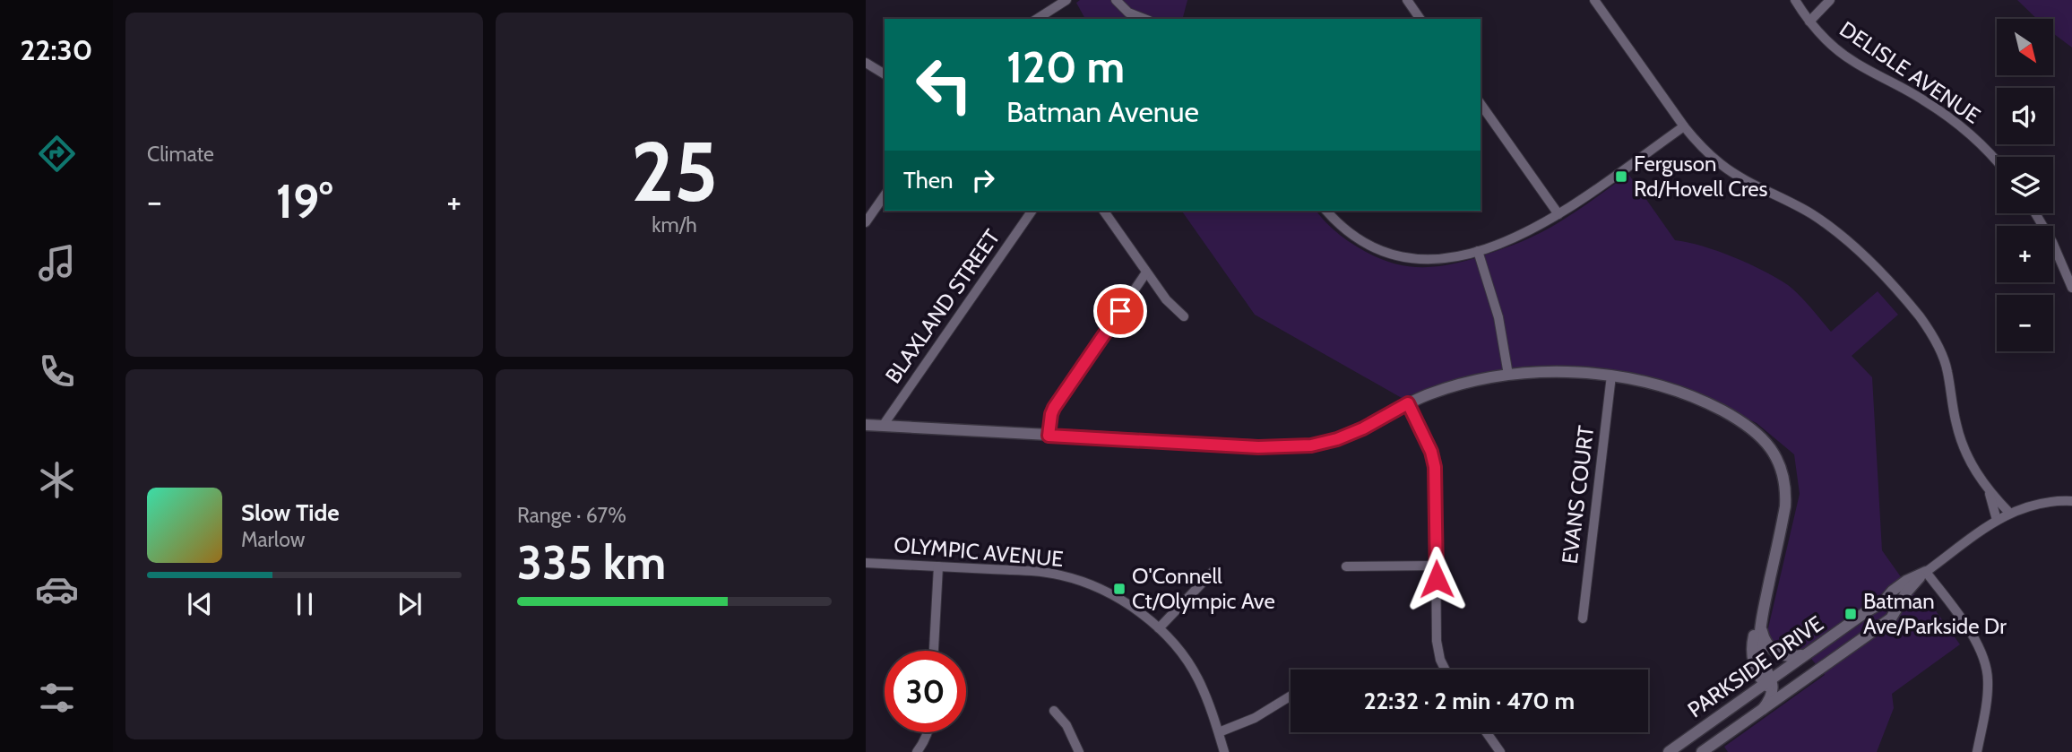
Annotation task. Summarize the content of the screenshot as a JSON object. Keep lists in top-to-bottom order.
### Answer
{
  "streets": {
    "street": [
      "DELISLE AVENUE",
      "BLAXLAND STREET",
      "EVANS COURT",
      "OLYMPIC AVENUE",
      "PARKSIDE DRIVE"
    ]
  },
  "places": {
    "transit": ["Ferguson Rd/Hovell Cres", "O'Connell Ct/Olympic Ave", "Batman Ave/Parkside Dr"]
  },
  "north": "bottom right",
  "page": {
    "tabs": "22:30",
    "tile": [
      "Climate",
      ["25", "km/h"],
      ["Range · 67%", "335 km"]
    ],
    "map_buttons": ["+", "−"],
    "turn": ["120 m", "Batman Avenue"],
    "then": "Then",
    "heat": ["−", "19°", "+"],
    "song": ["Slow Tide", "Marlow"],
    "limit": "30",
    "trip": "22:32 · 2 min · 470 m"
  }
}
